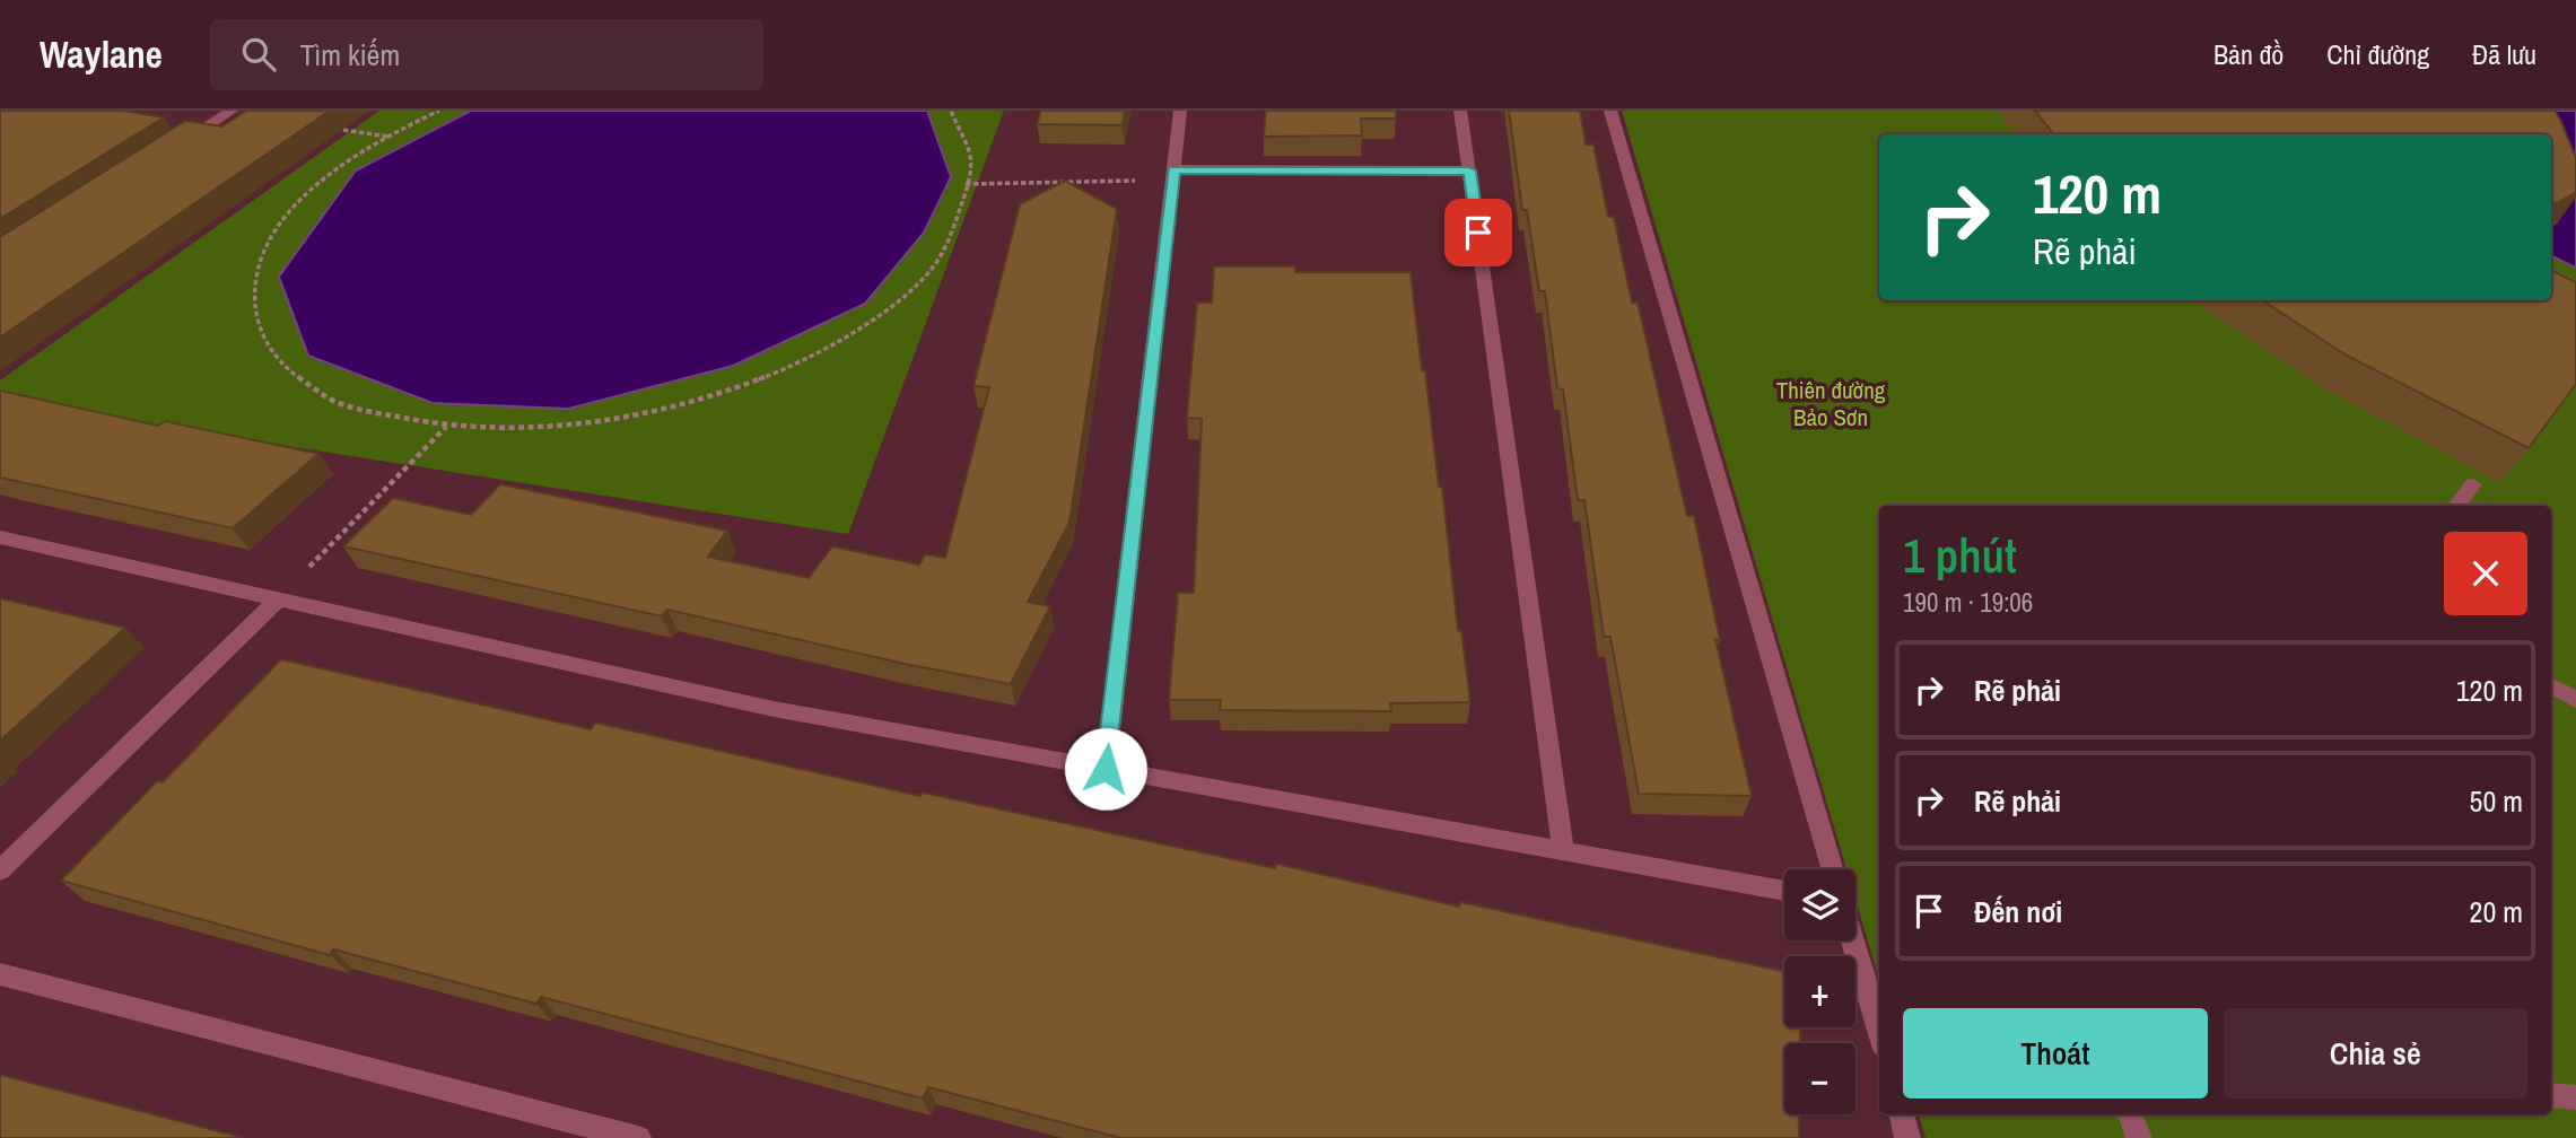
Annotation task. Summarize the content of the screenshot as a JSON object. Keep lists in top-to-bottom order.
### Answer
{
  "parks": ["Thiên đường Bảo Sơn"],
  "page": {
    "header": "Waylane",
    "search": "Tìm kiếm",
    "nav": ["Bản đồ", "Chỉ đường", "Đã lưu"],
    "turn": ["120 m", "Rẽ phải"],
    "heading": ["1 phút", "190 m · 19:06"],
    "list": [
      {
        "name": "Rẽ phải",
        "value": "120 m"
      },
      {
        "name": "Rẽ phải",
        "value": "50 m"
      },
      {
        "name": "Đến nơi",
        "value": "20 m"
      }
    ],
    "map_buttons": ["+", "−"],
    "buttons": ["Thoát", "Chia sẻ"]
  }
}
